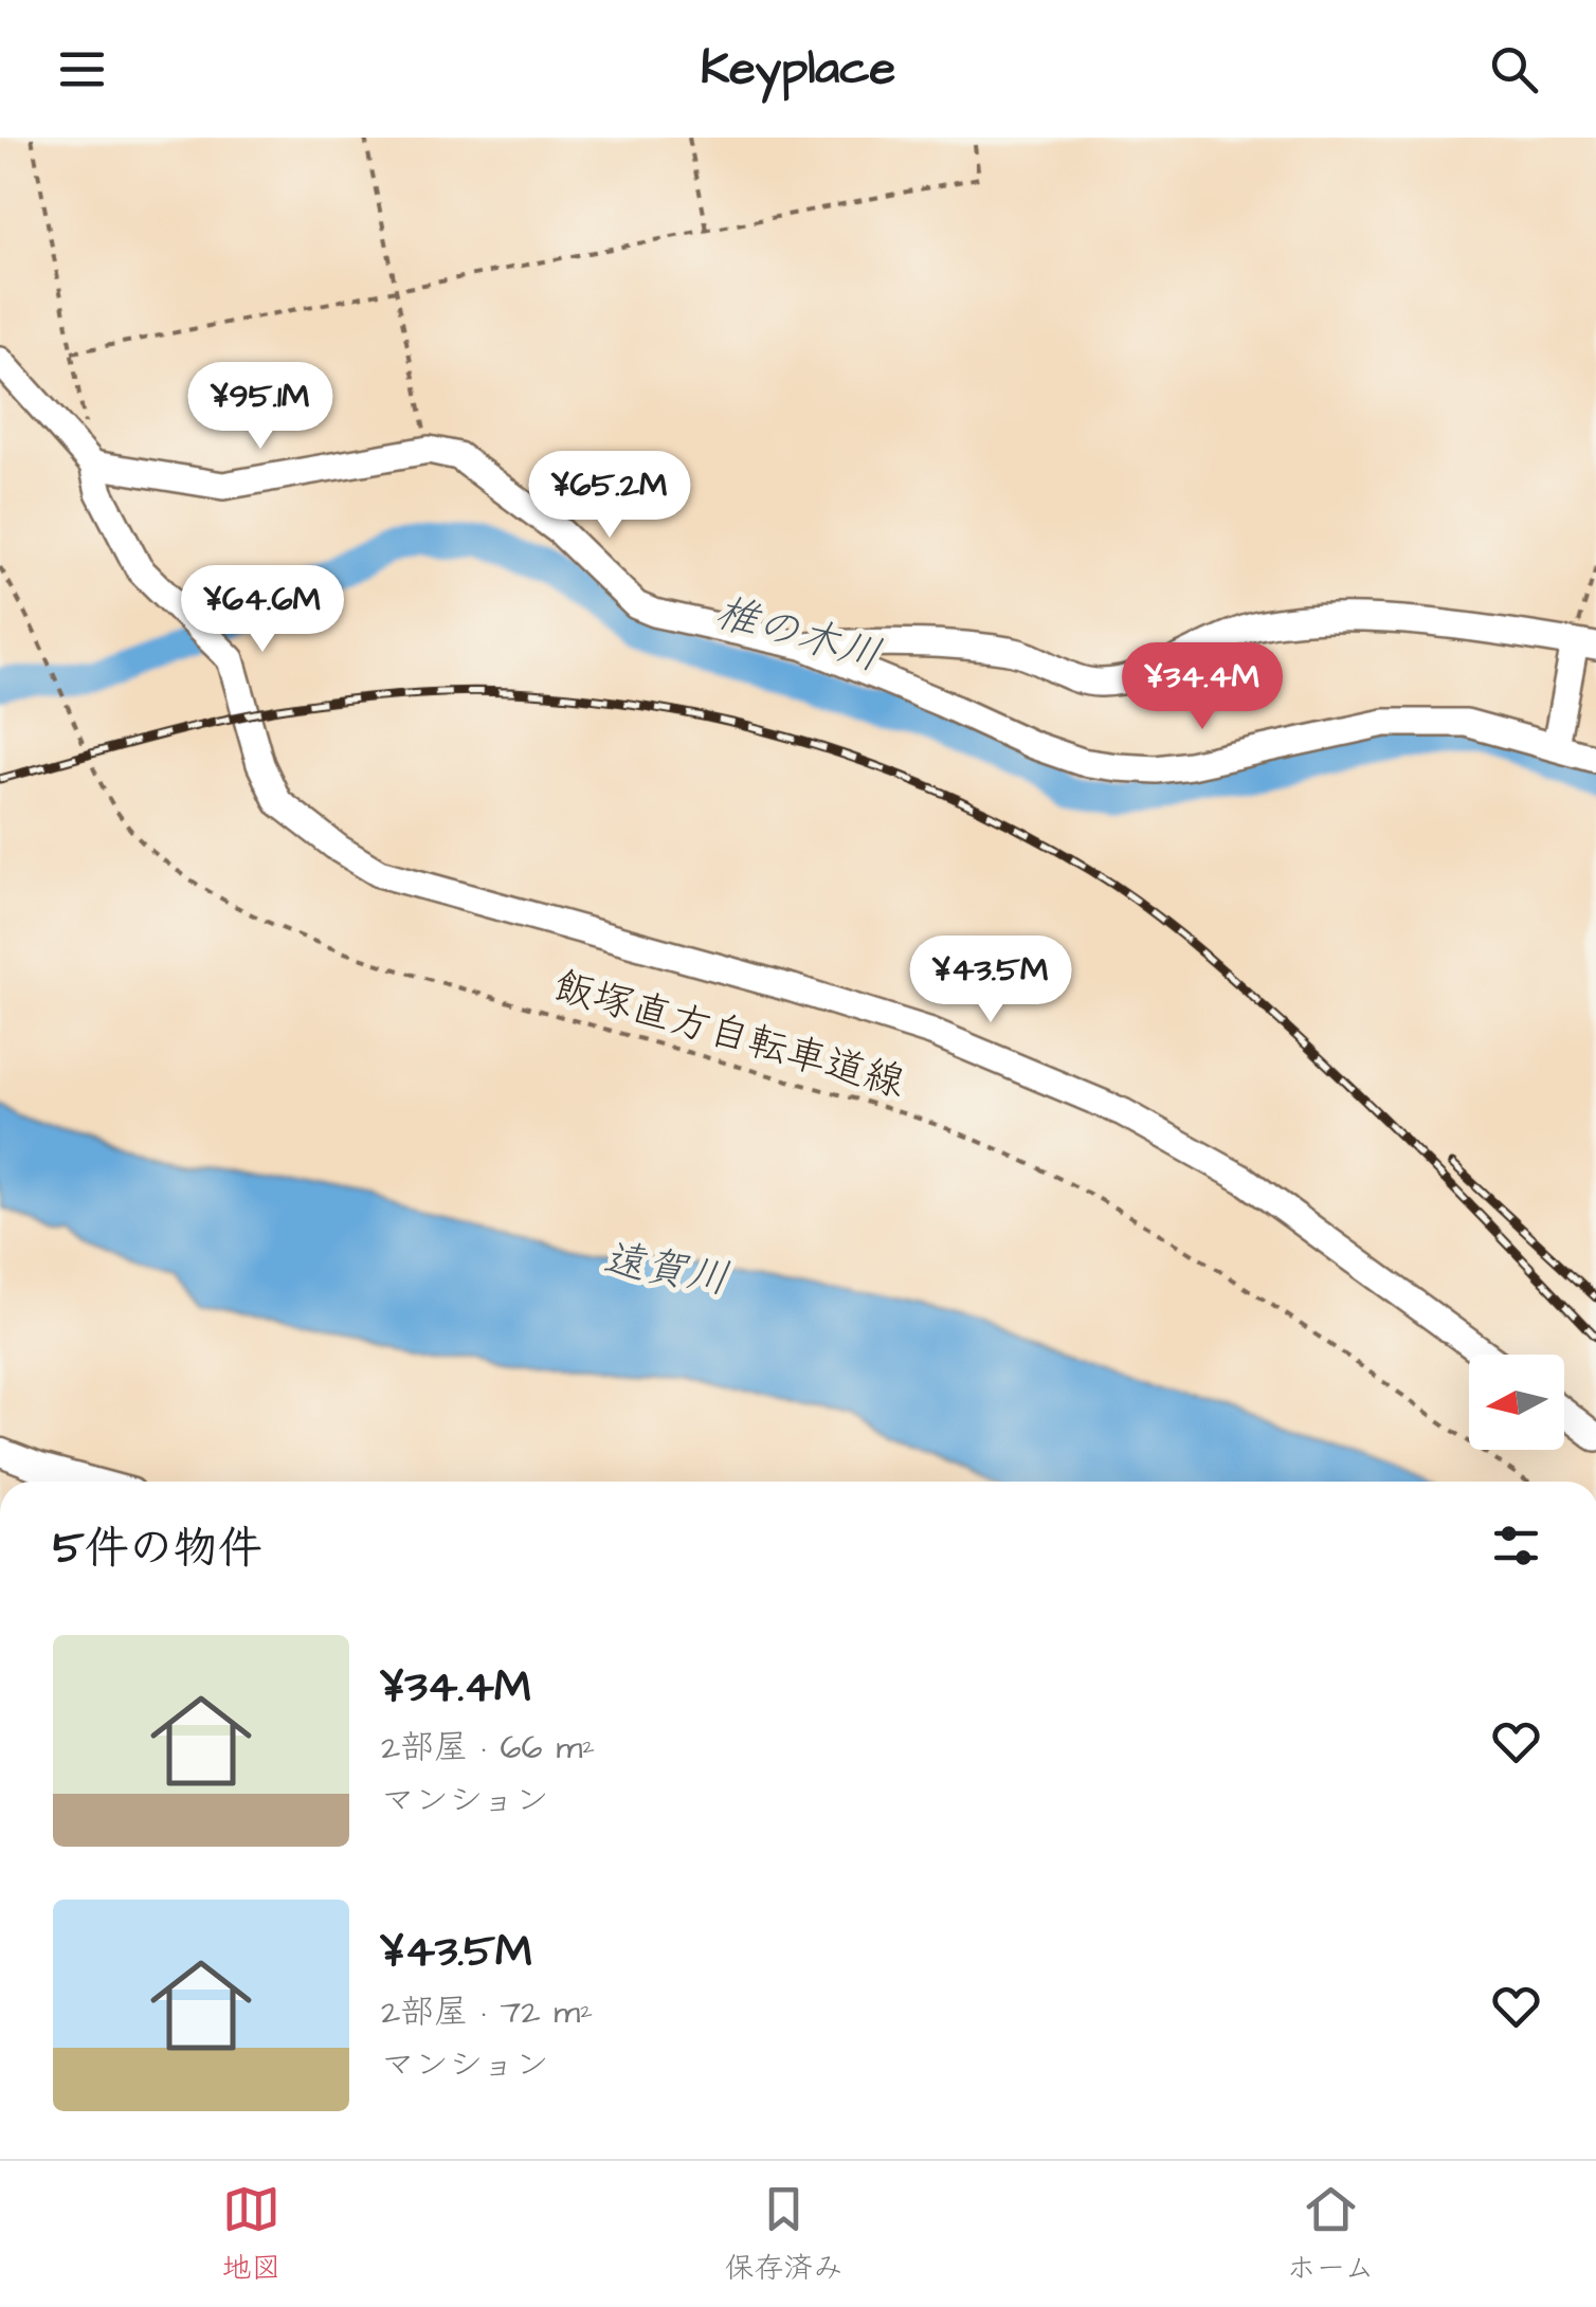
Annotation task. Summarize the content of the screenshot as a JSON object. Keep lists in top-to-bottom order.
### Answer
{
  "streets": {
    "path": ["飯塚直方自転車道線"]
  },
  "water": ["椎の木川", "遠賀川"],
  "north": "left",
  "page": {
    "header": "Keyplace",
    "price": [
      "¥95.1M",
      "¥65.2M",
      "¥64.6M",
      "¥34.4M",
      "¥43.5M"
    ],
    "heading": "5件の物件",
    "list": [
      {
        "name": "¥34.4M",
        "note": "2部屋 · 66 m² · マンション"
      },
      {
        "name": "¥43.5M",
        "note": "2部屋 · 72 m² · マンション"
      }
    ],
    "tabs": ["地図", "保存済み", "ホーム"]
  }
}
